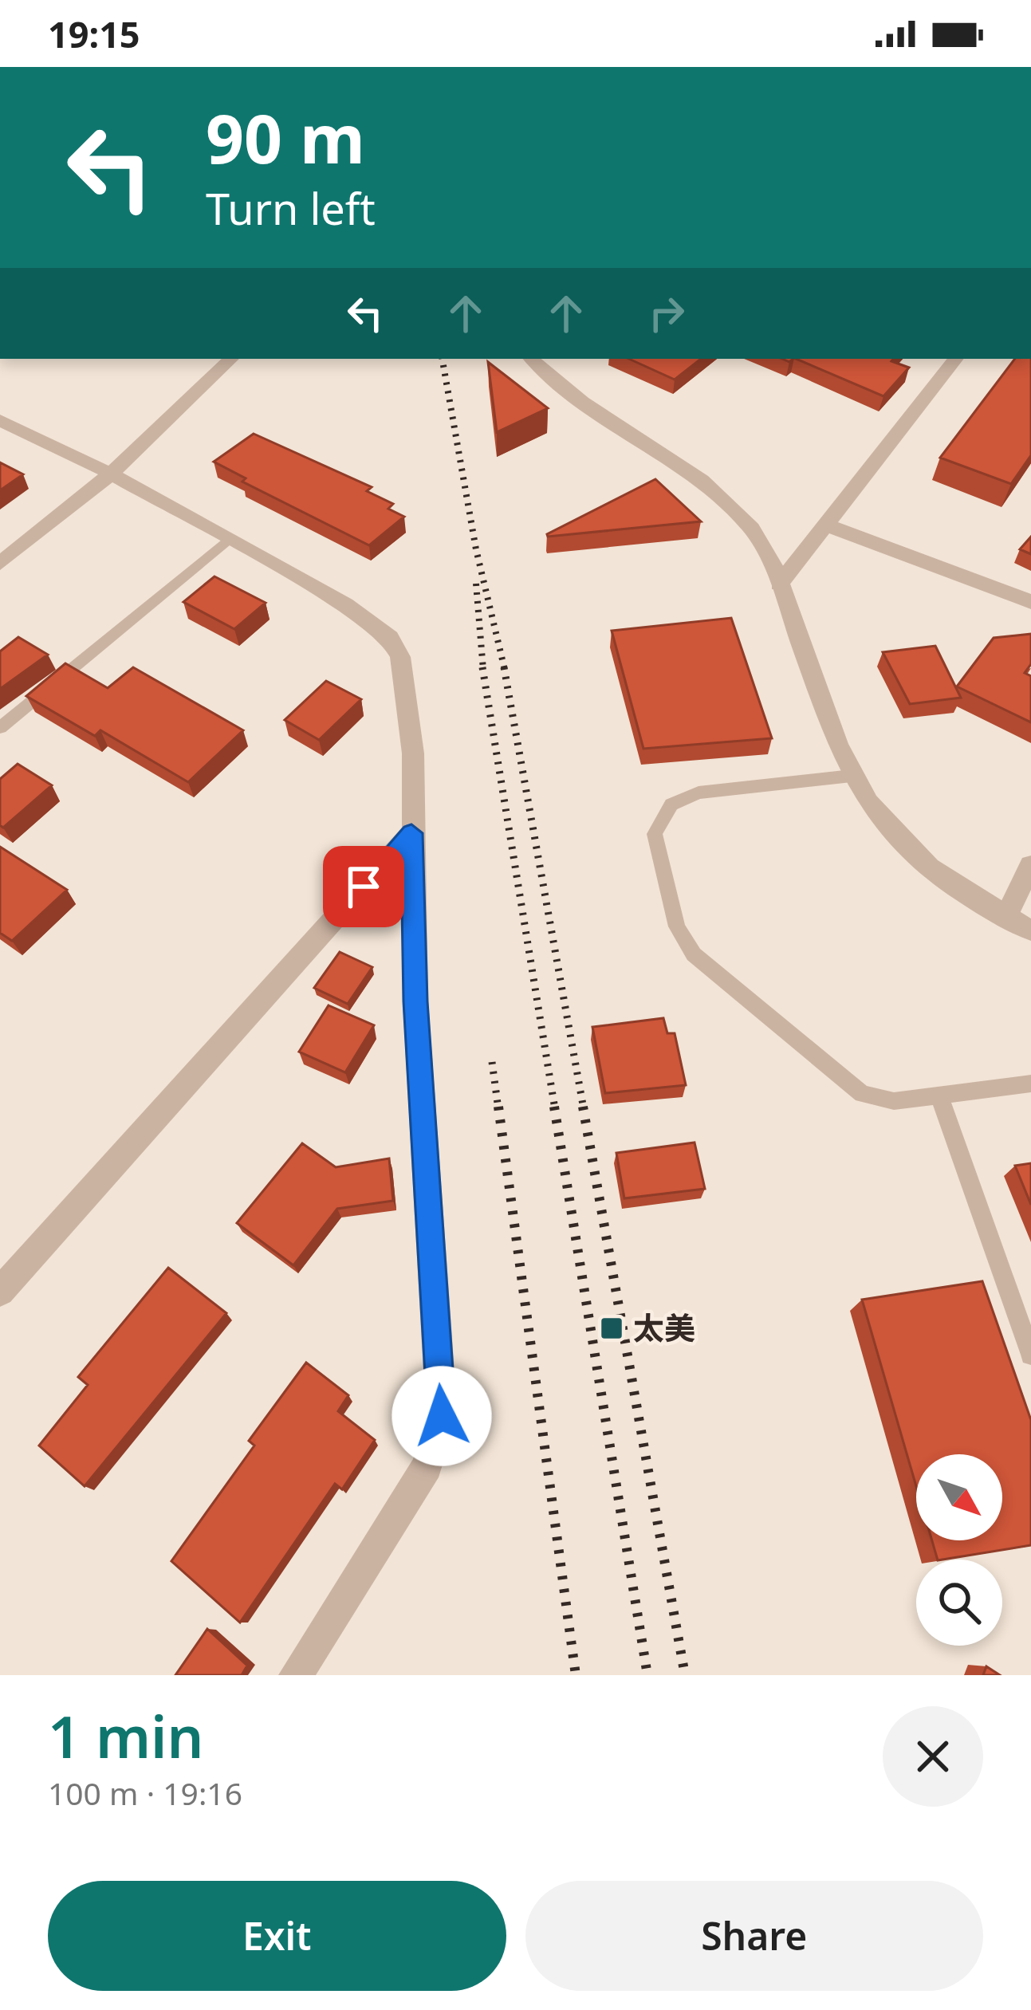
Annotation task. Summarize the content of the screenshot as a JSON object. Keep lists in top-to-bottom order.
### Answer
{
  "places": {
    "transit": ["太美"]
  },
  "north": "bottom right",
  "page": {
    "status": "19:15",
    "turn": ["90 m", "Turn left"],
    "heading": ["1 min", "100 m · 19:16"],
    "buttons": ["Exit", "Share"]
  }
}
